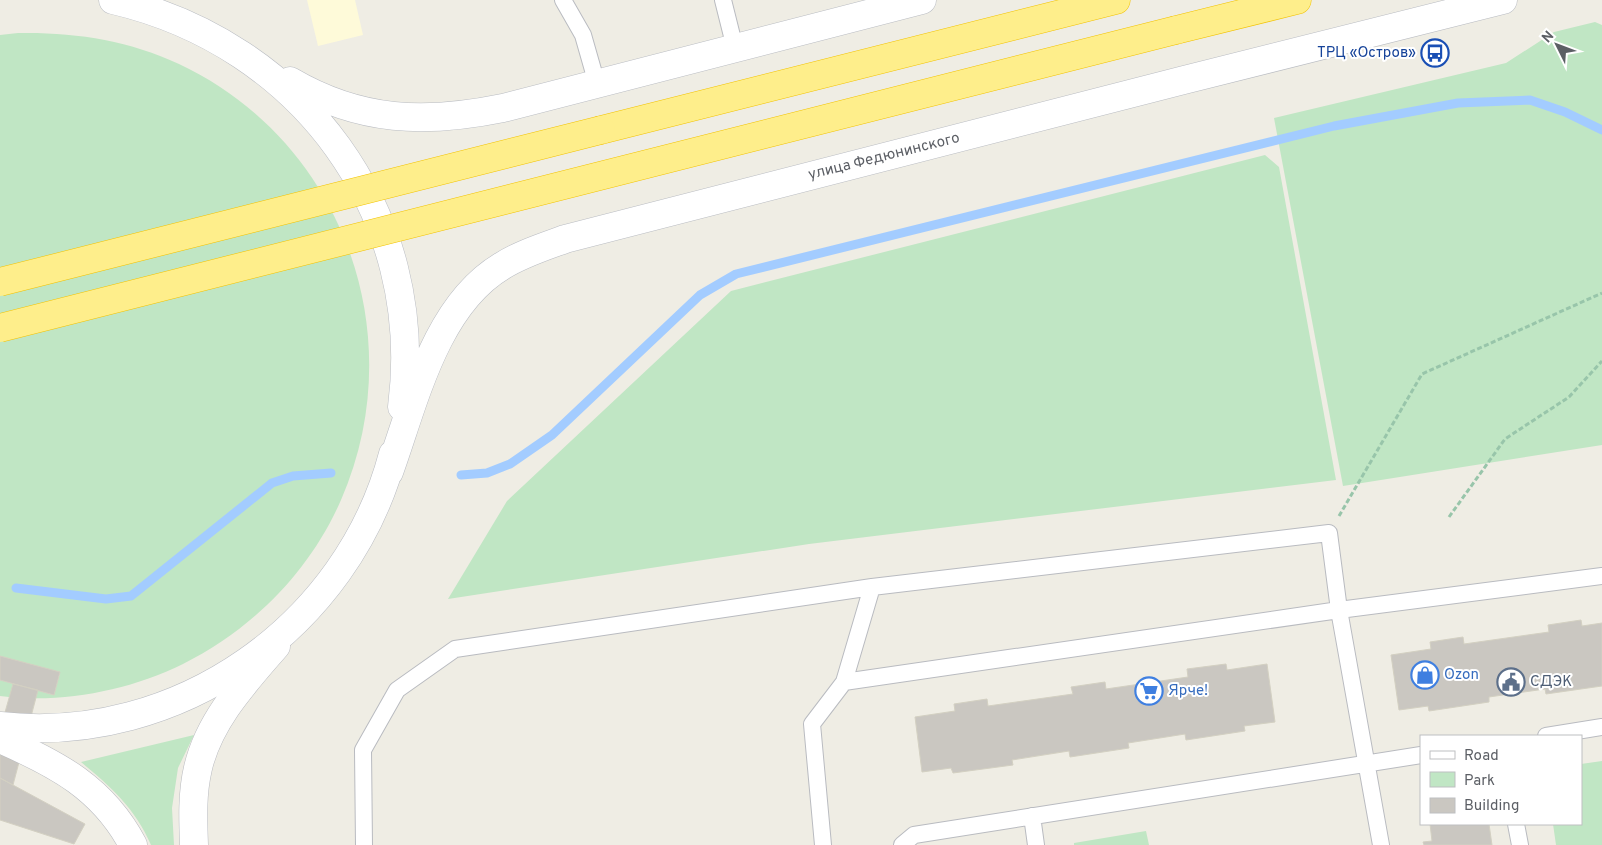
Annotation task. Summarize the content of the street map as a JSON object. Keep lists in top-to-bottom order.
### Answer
{
  "streets": {
    "main road": ["улица Федюнинского"]
  },
  "places": {
    "bus stop": ["ТРЦ «Остров»"],
    "shop": ["Ozon"],
    "public building": ["СДЭК"],
    "supermarket": ["Ярче!"]
  },
  "legend": ["Road", "Park", "Building"],
  "north": "top left"
}
